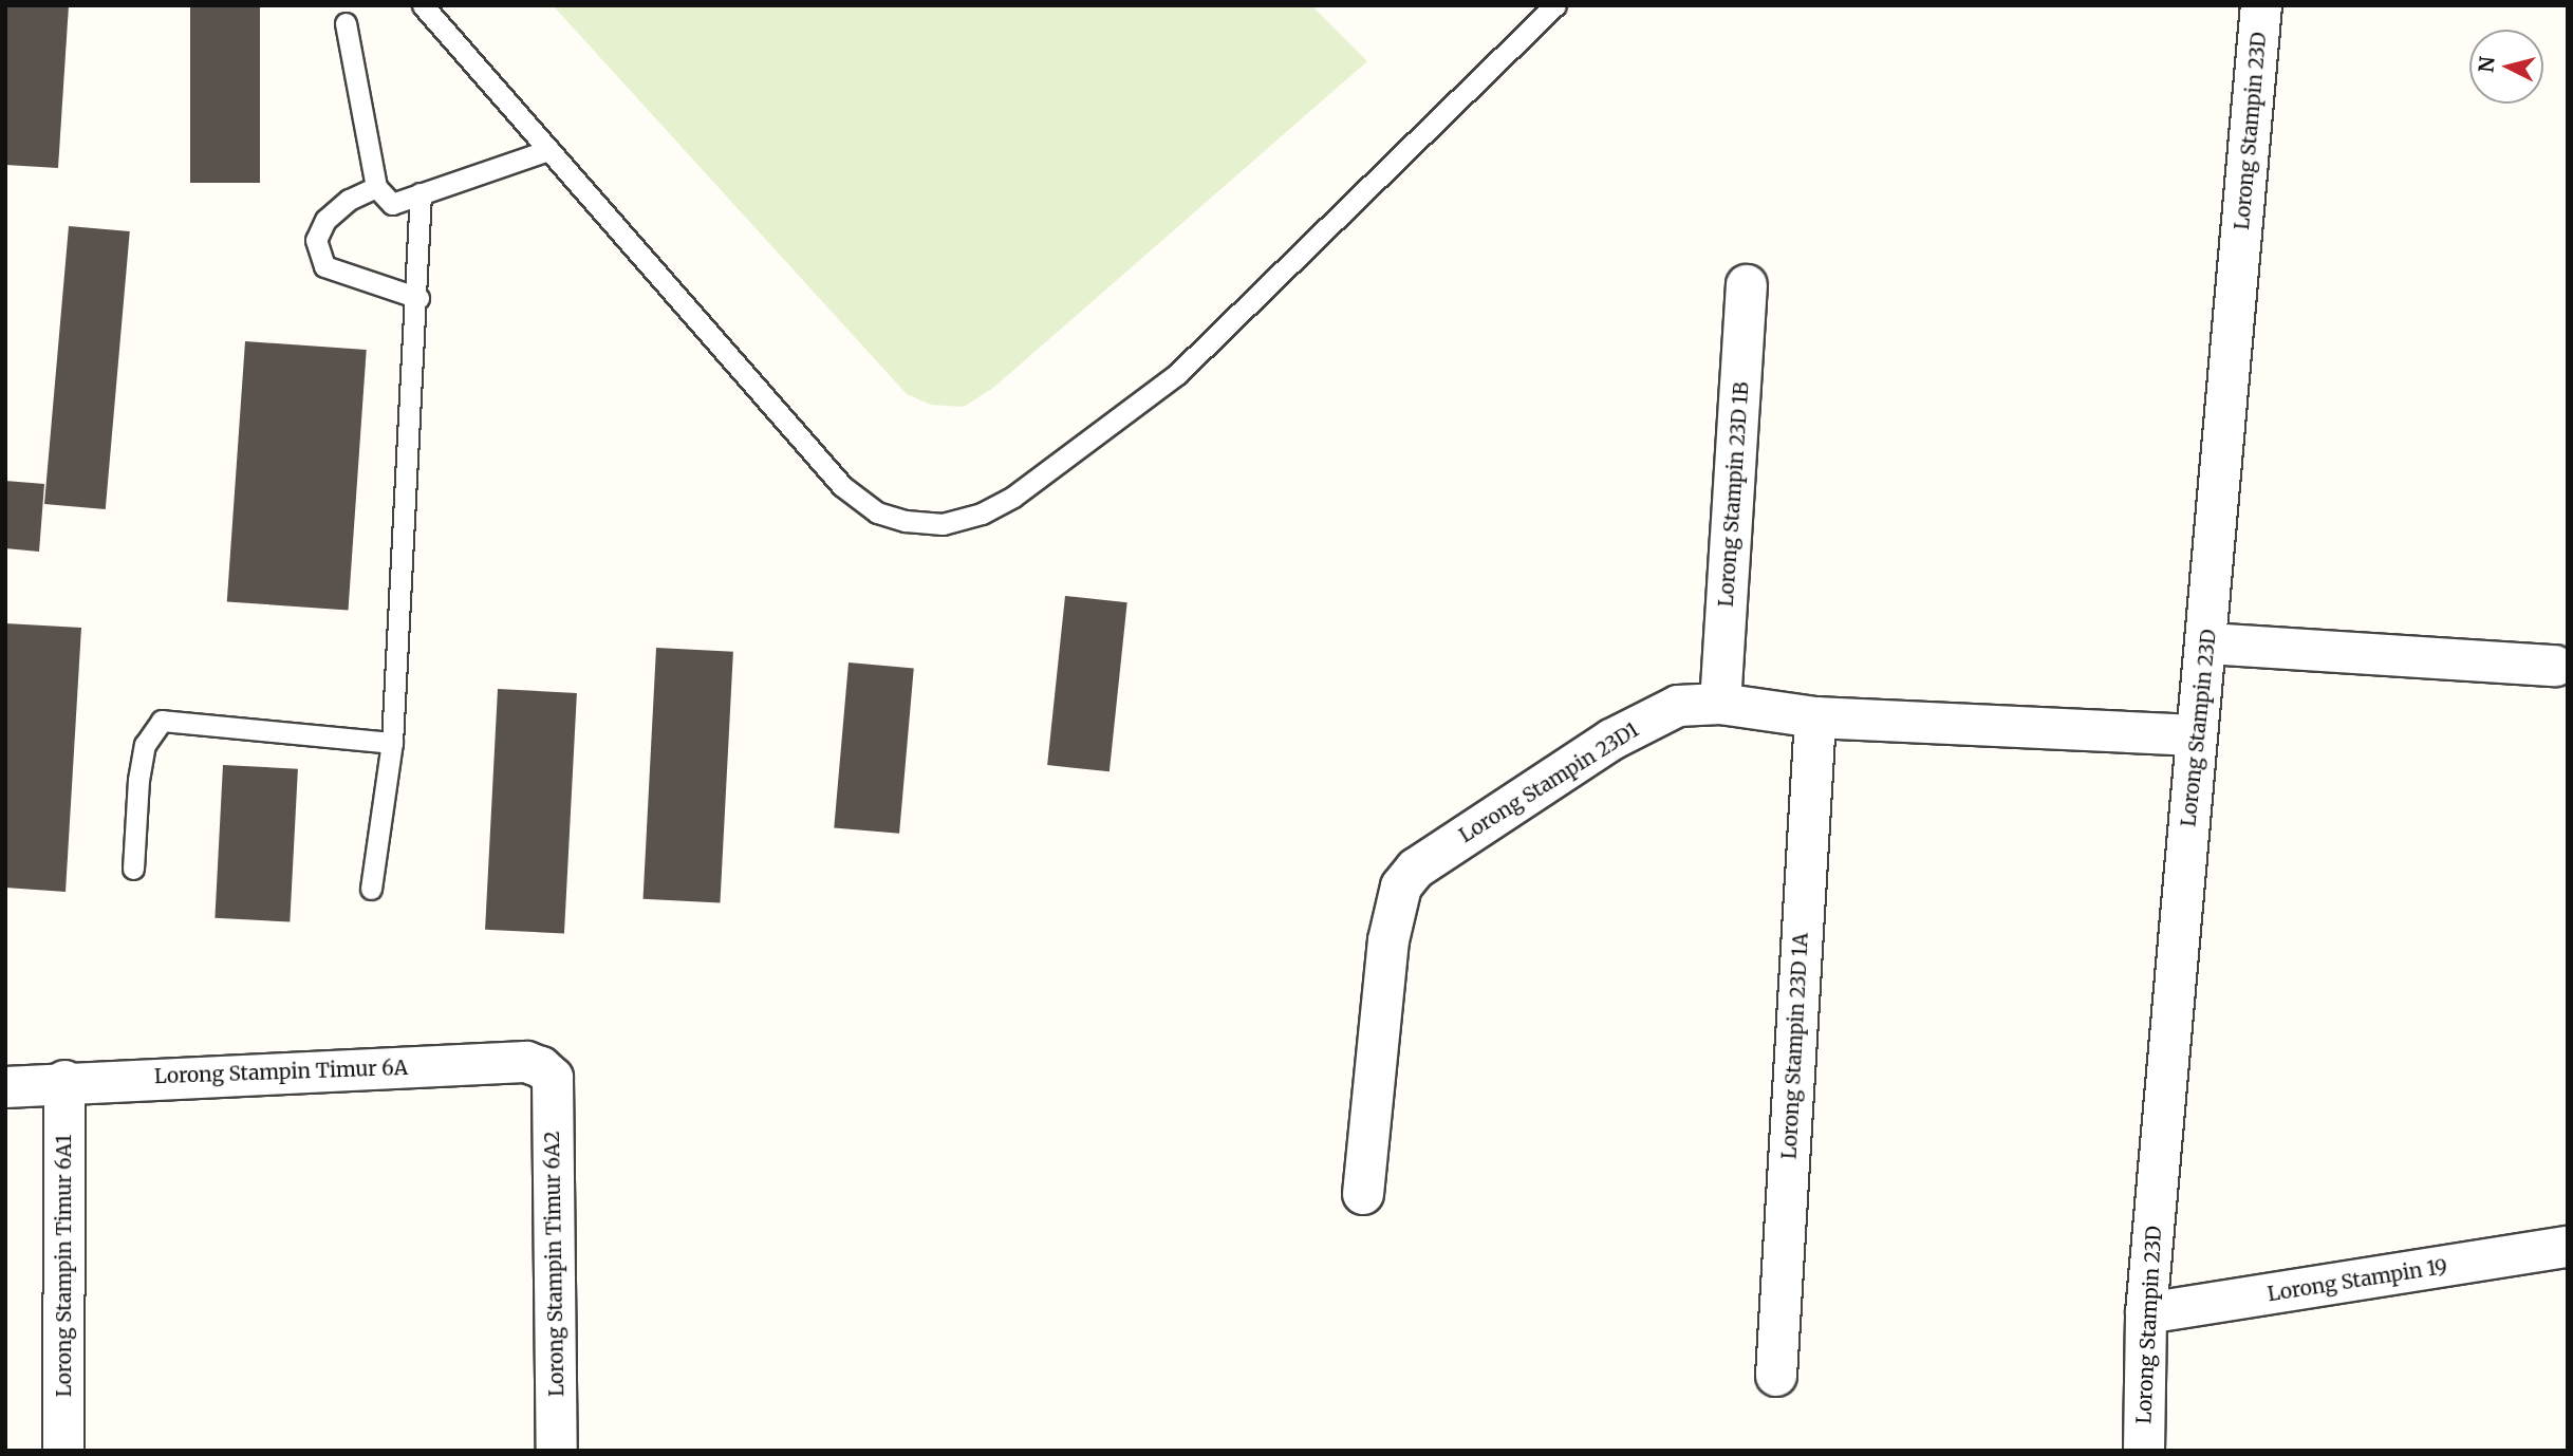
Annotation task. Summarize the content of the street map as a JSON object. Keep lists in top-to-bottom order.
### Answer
{
  "streets": {
    "street": [
      "Lorong Stampin 23D",
      "Lorong Stampin 23D 1B",
      "Lorong Stampin 23D1",
      "Lorong Stampin 23D 1A",
      "Lorong Stampin Timur 6A",
      "Lorong Stampin Timur 6A2",
      "Lorong Stampin Timur 6A1",
      "Lorong Stampin 19"
    ]
  },
  "crossings": [
    ["Lorong Stampin 23D", "Lorong Stampin 23D1"],
    ["Lorong Stampin 23D", "Lorong Stampin 19"],
    ["Lorong Stampin 23D 1B", "Lorong Stampin 23D1"],
    ["Lorong Stampin 23D1", "Lorong Stampin 23D 1A"],
    ["Lorong Stampin Timur 6A", "Lorong Stampin Timur 6A2"],
    ["Lorong Stampin Timur 6A", "Lorong Stampin Timur 6A1"]
  ],
  "north": "left"
}
